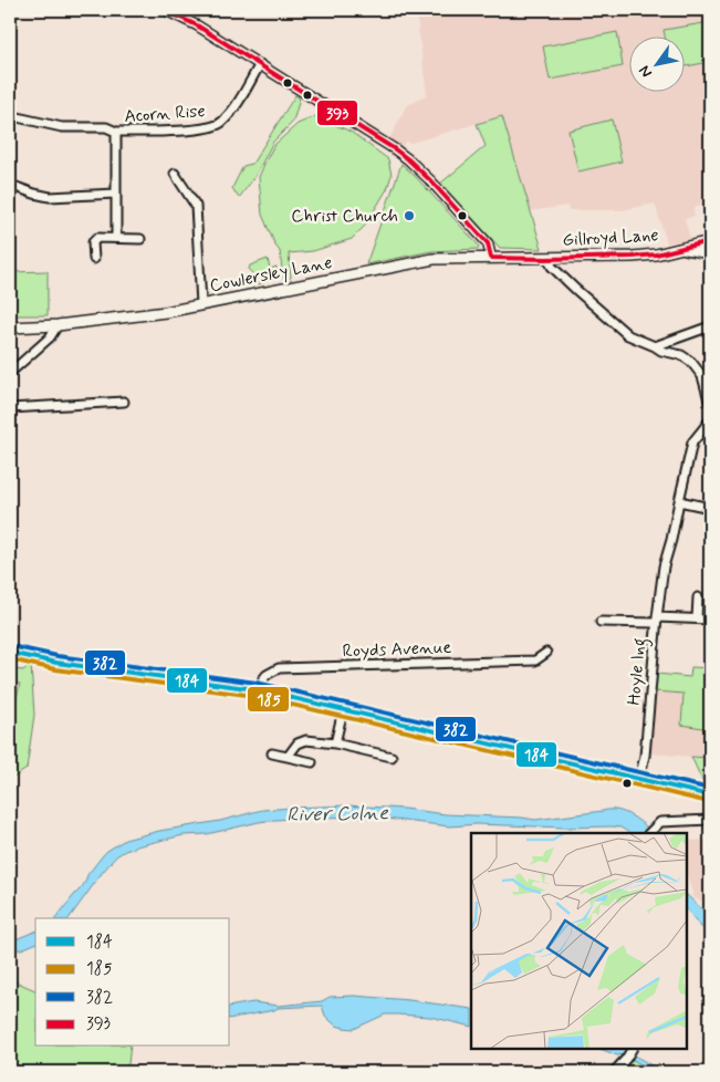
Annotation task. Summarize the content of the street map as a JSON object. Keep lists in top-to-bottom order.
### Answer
{
  "streets": {
    "street": [
      "Acorn Rise",
      "Gillroyd Lane",
      "Cowlersley Lane",
      "Royds Avenue",
      "Hoyle Ing"
    ]
  },
  "crossings": [
    ["Gillroyd Lane", "Cowlersley Lane"]
  ],
  "water": ["River Colne"],
  "places": ["Christ Church"],
  "lines": [
    "transit line 393",
    "transit line 382",
    "transit line 184",
    "transit line 185"
  ],
  "legend": [
    "184",
    "185",
    "382",
    "393"
  ],
  "north": "bottom left"
}
